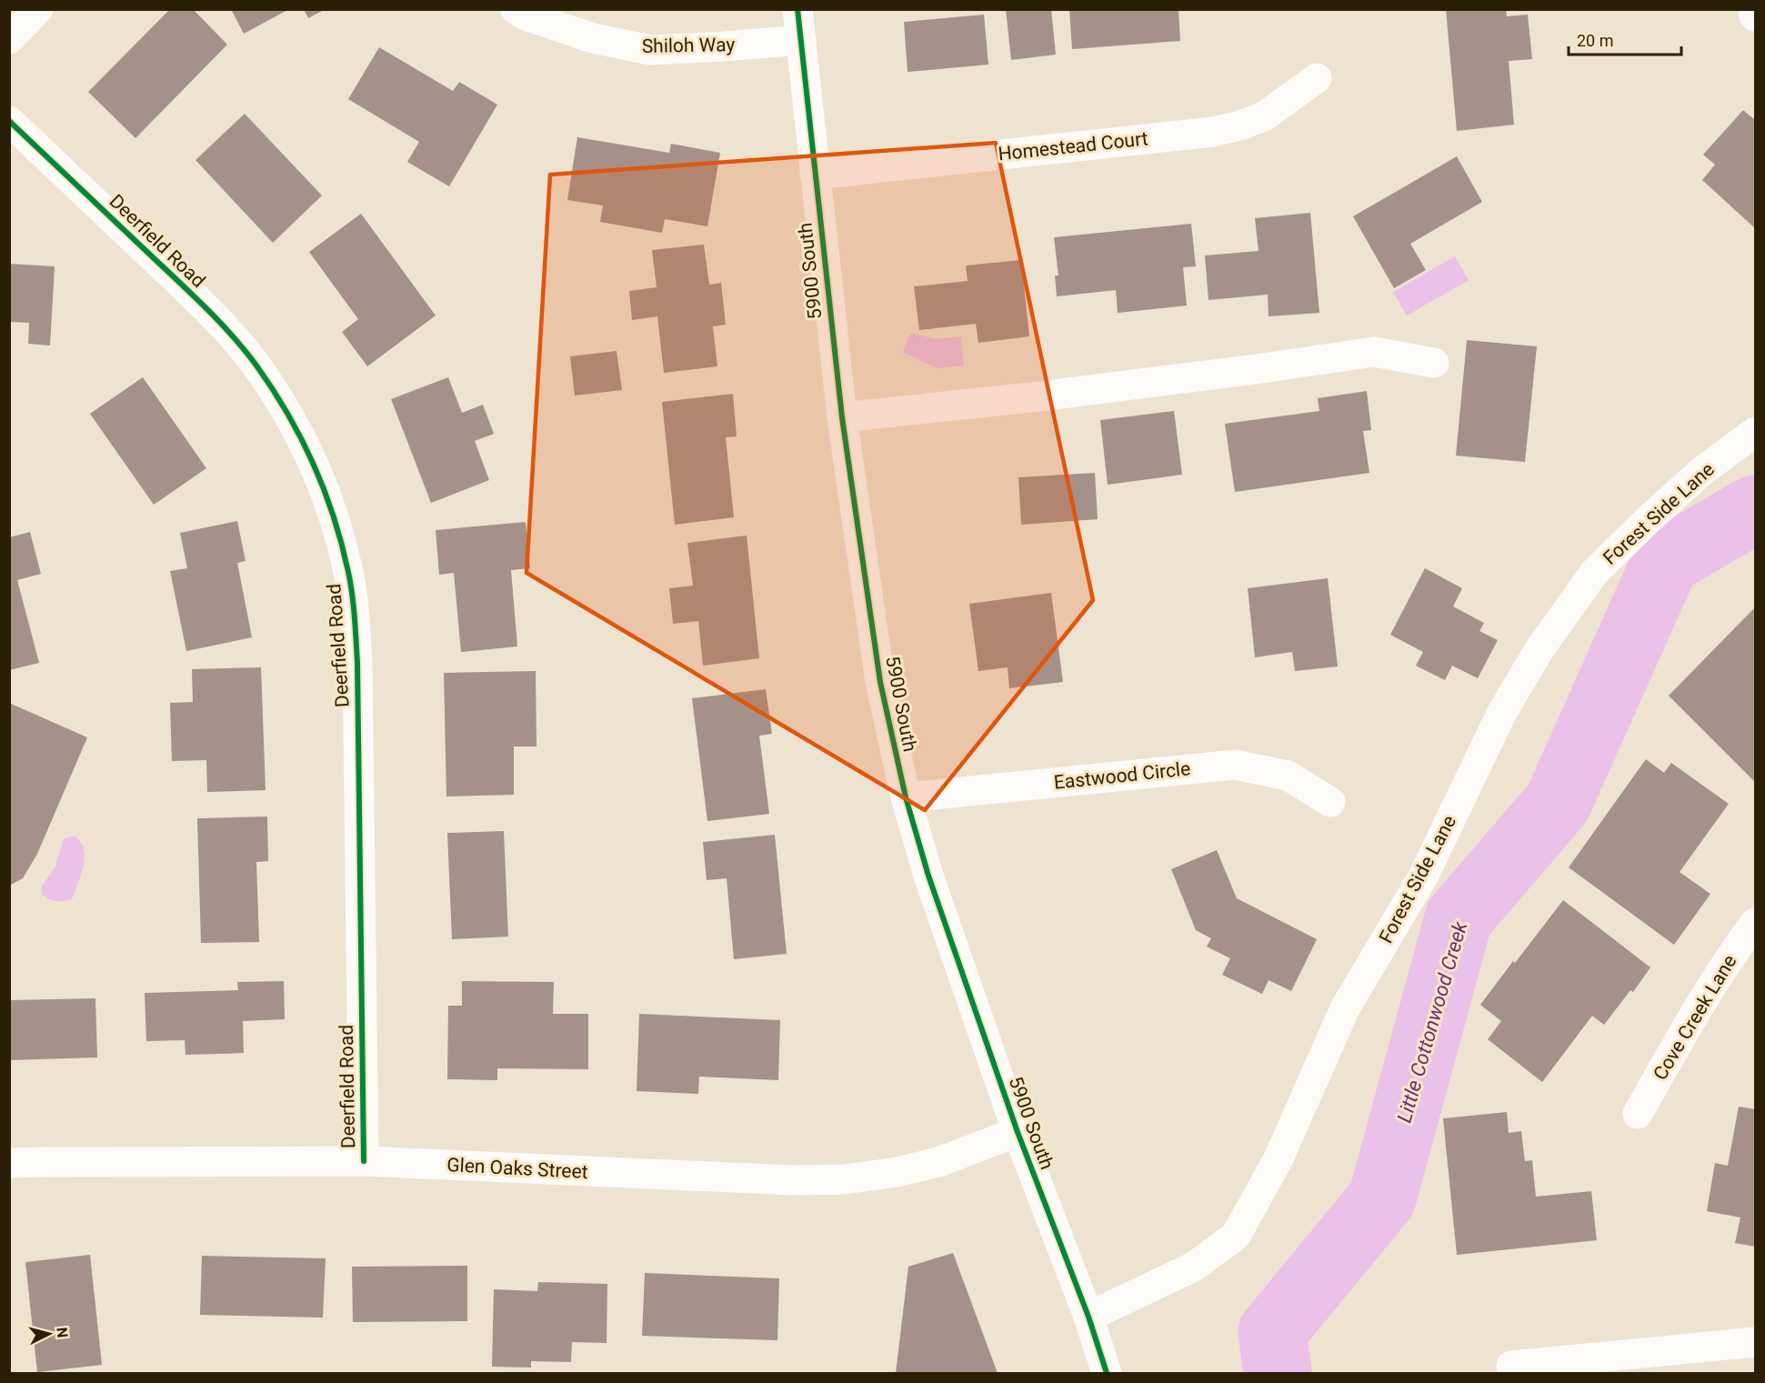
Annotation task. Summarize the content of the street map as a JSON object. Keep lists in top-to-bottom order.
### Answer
{
  "streets": {
    "street": [
      "Shiloh Way",
      "Homestead Court",
      "Deerfield Road",
      "5900 South",
      "Forest Side Lane",
      "Eastwood Circle",
      "Cove Creek Lane",
      "Glen Oaks Street"
    ]
  },
  "crossings": [
    ["Shiloh Way", "5900 South"],
    ["Homestead Court", "5900 South"],
    ["Deerfield Road", "Glen Oaks Street"],
    ["5900 South", "Forest Side Lane"],
    ["5900 South", "Eastwood Circle"],
    ["5900 South", "Glen Oaks Street"]
  ],
  "water": ["Little Cottonwood Creek"],
  "scale_bar": "20 m",
  "north": "right"
}
